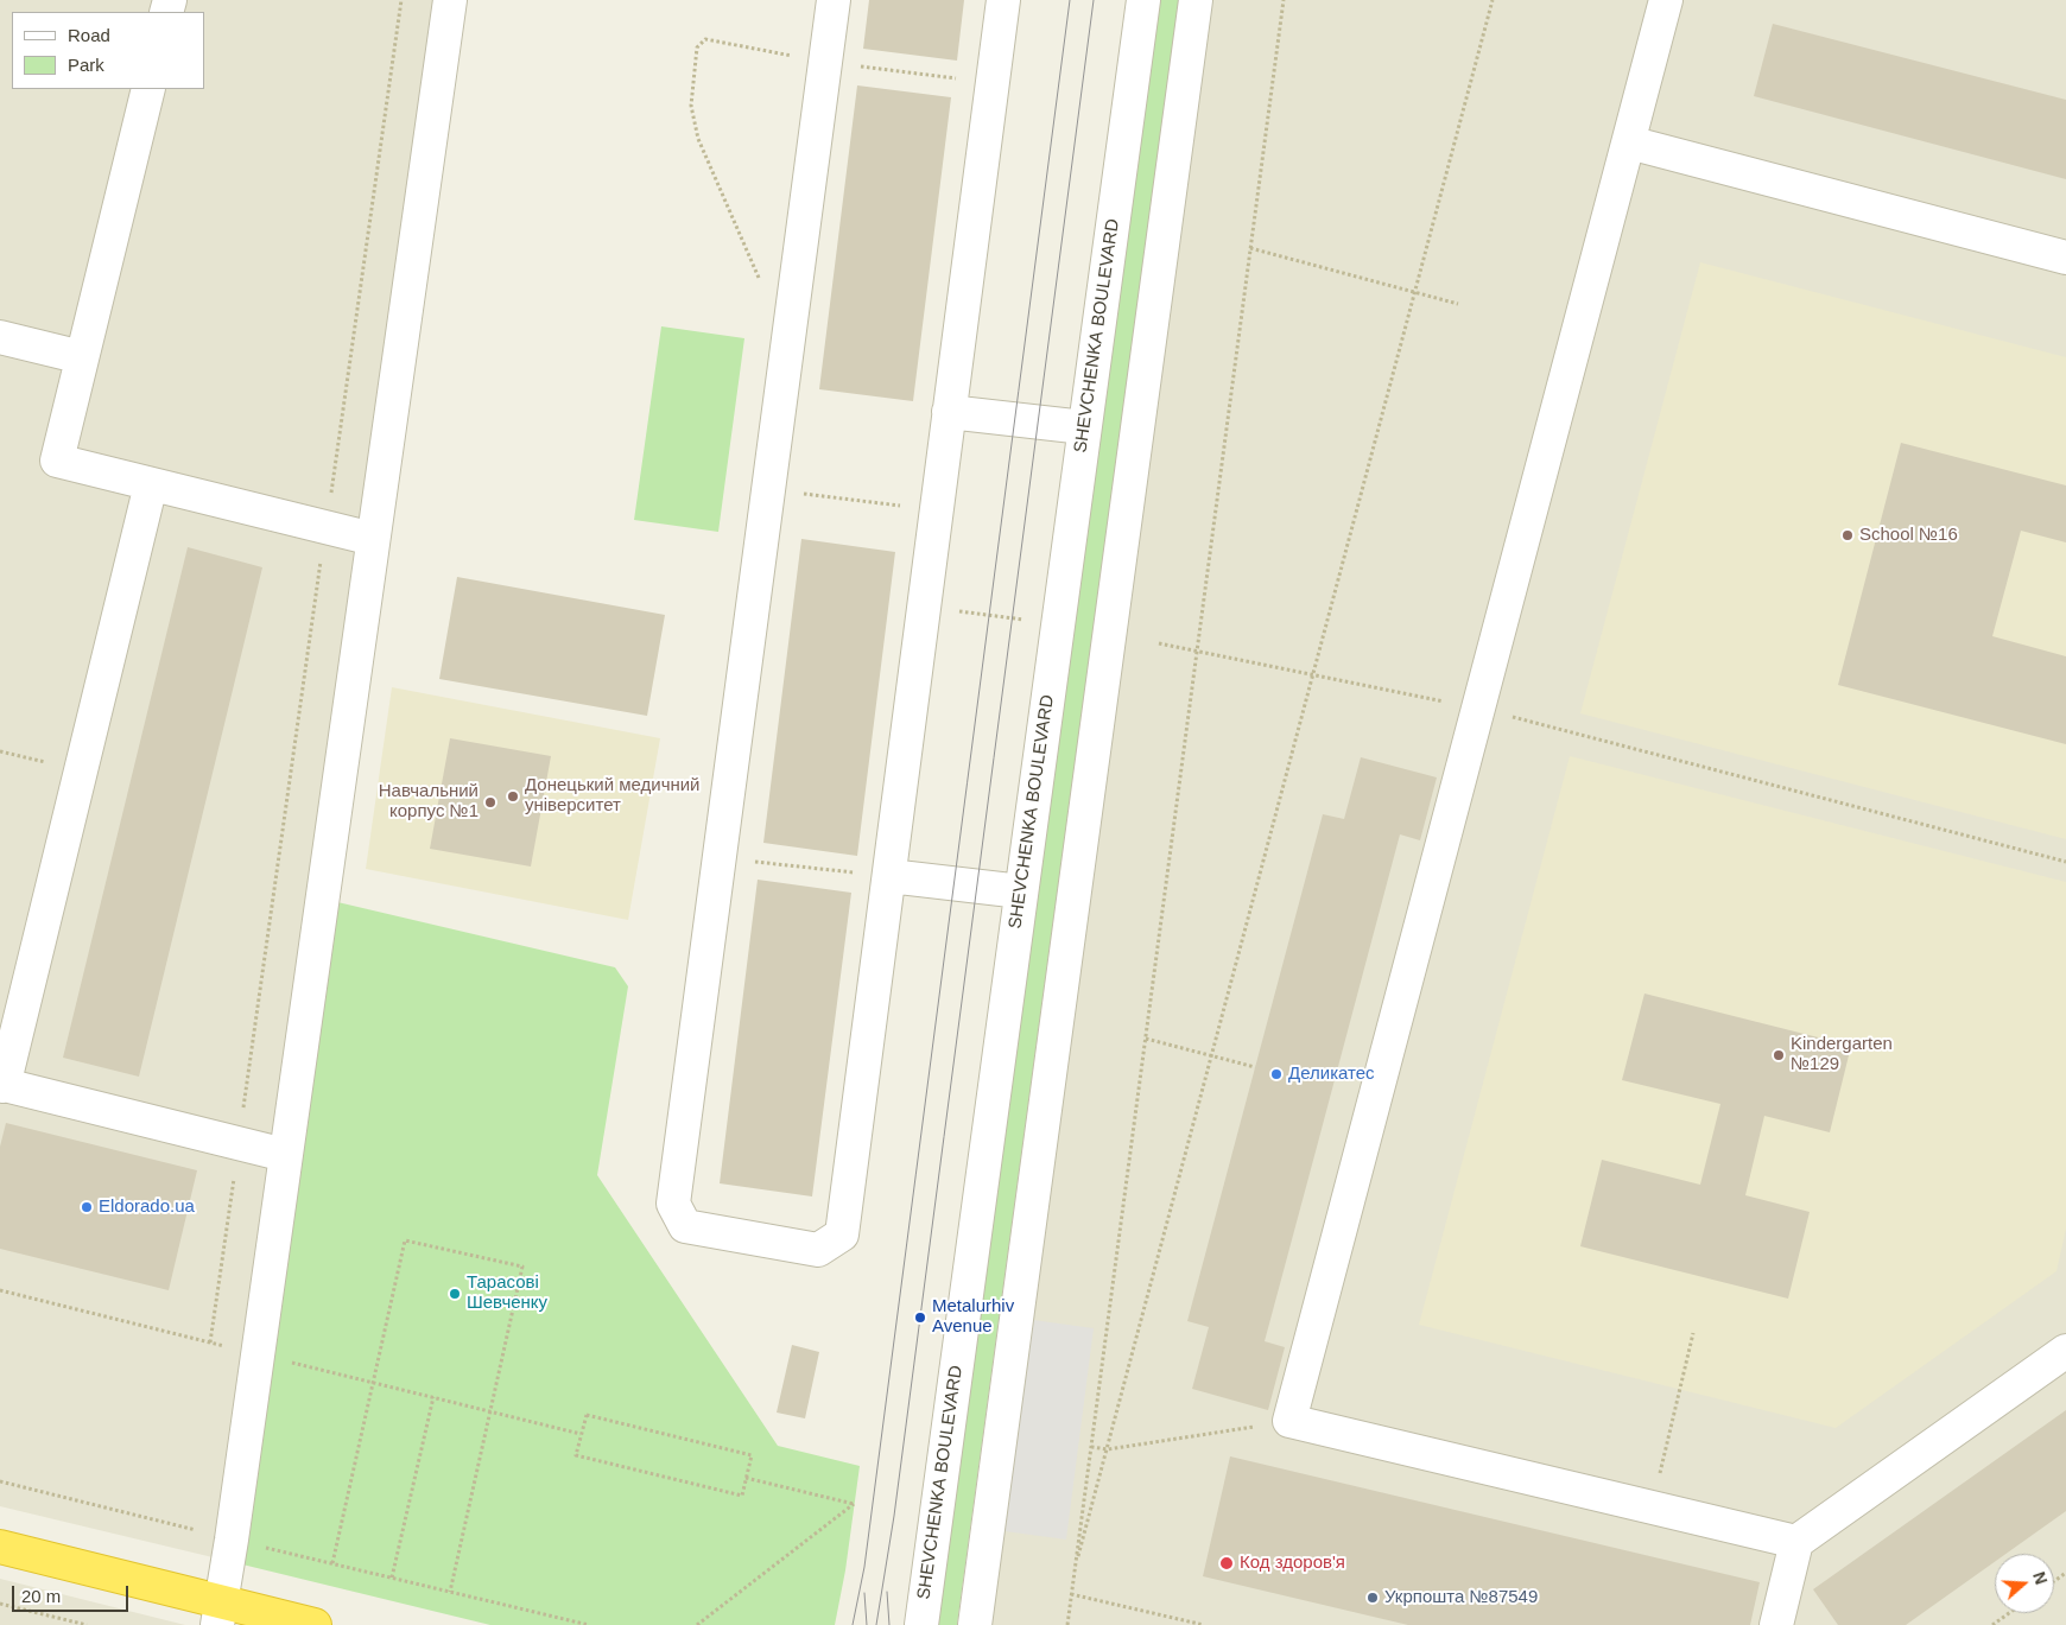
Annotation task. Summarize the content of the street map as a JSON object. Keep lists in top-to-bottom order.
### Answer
{
  "streets": {
    "street": ["SHEVCHENKA BOULEVARD"]
  },
  "places": [
    "School №16",
    "Донецький медичний університет",
    "Навчальний корпус №1",
    "Kindergarten №129",
    "Деликатес",
    "Eldorado.ua",
    "Тарасові Шевченку",
    "Metalurhiv Avenue",
    "Код здоров'я",
    "Укрпошта №87549"
  ],
  "legend": ["Road", "Park"],
  "scale_bar": "20 m",
  "north": "right"
}
